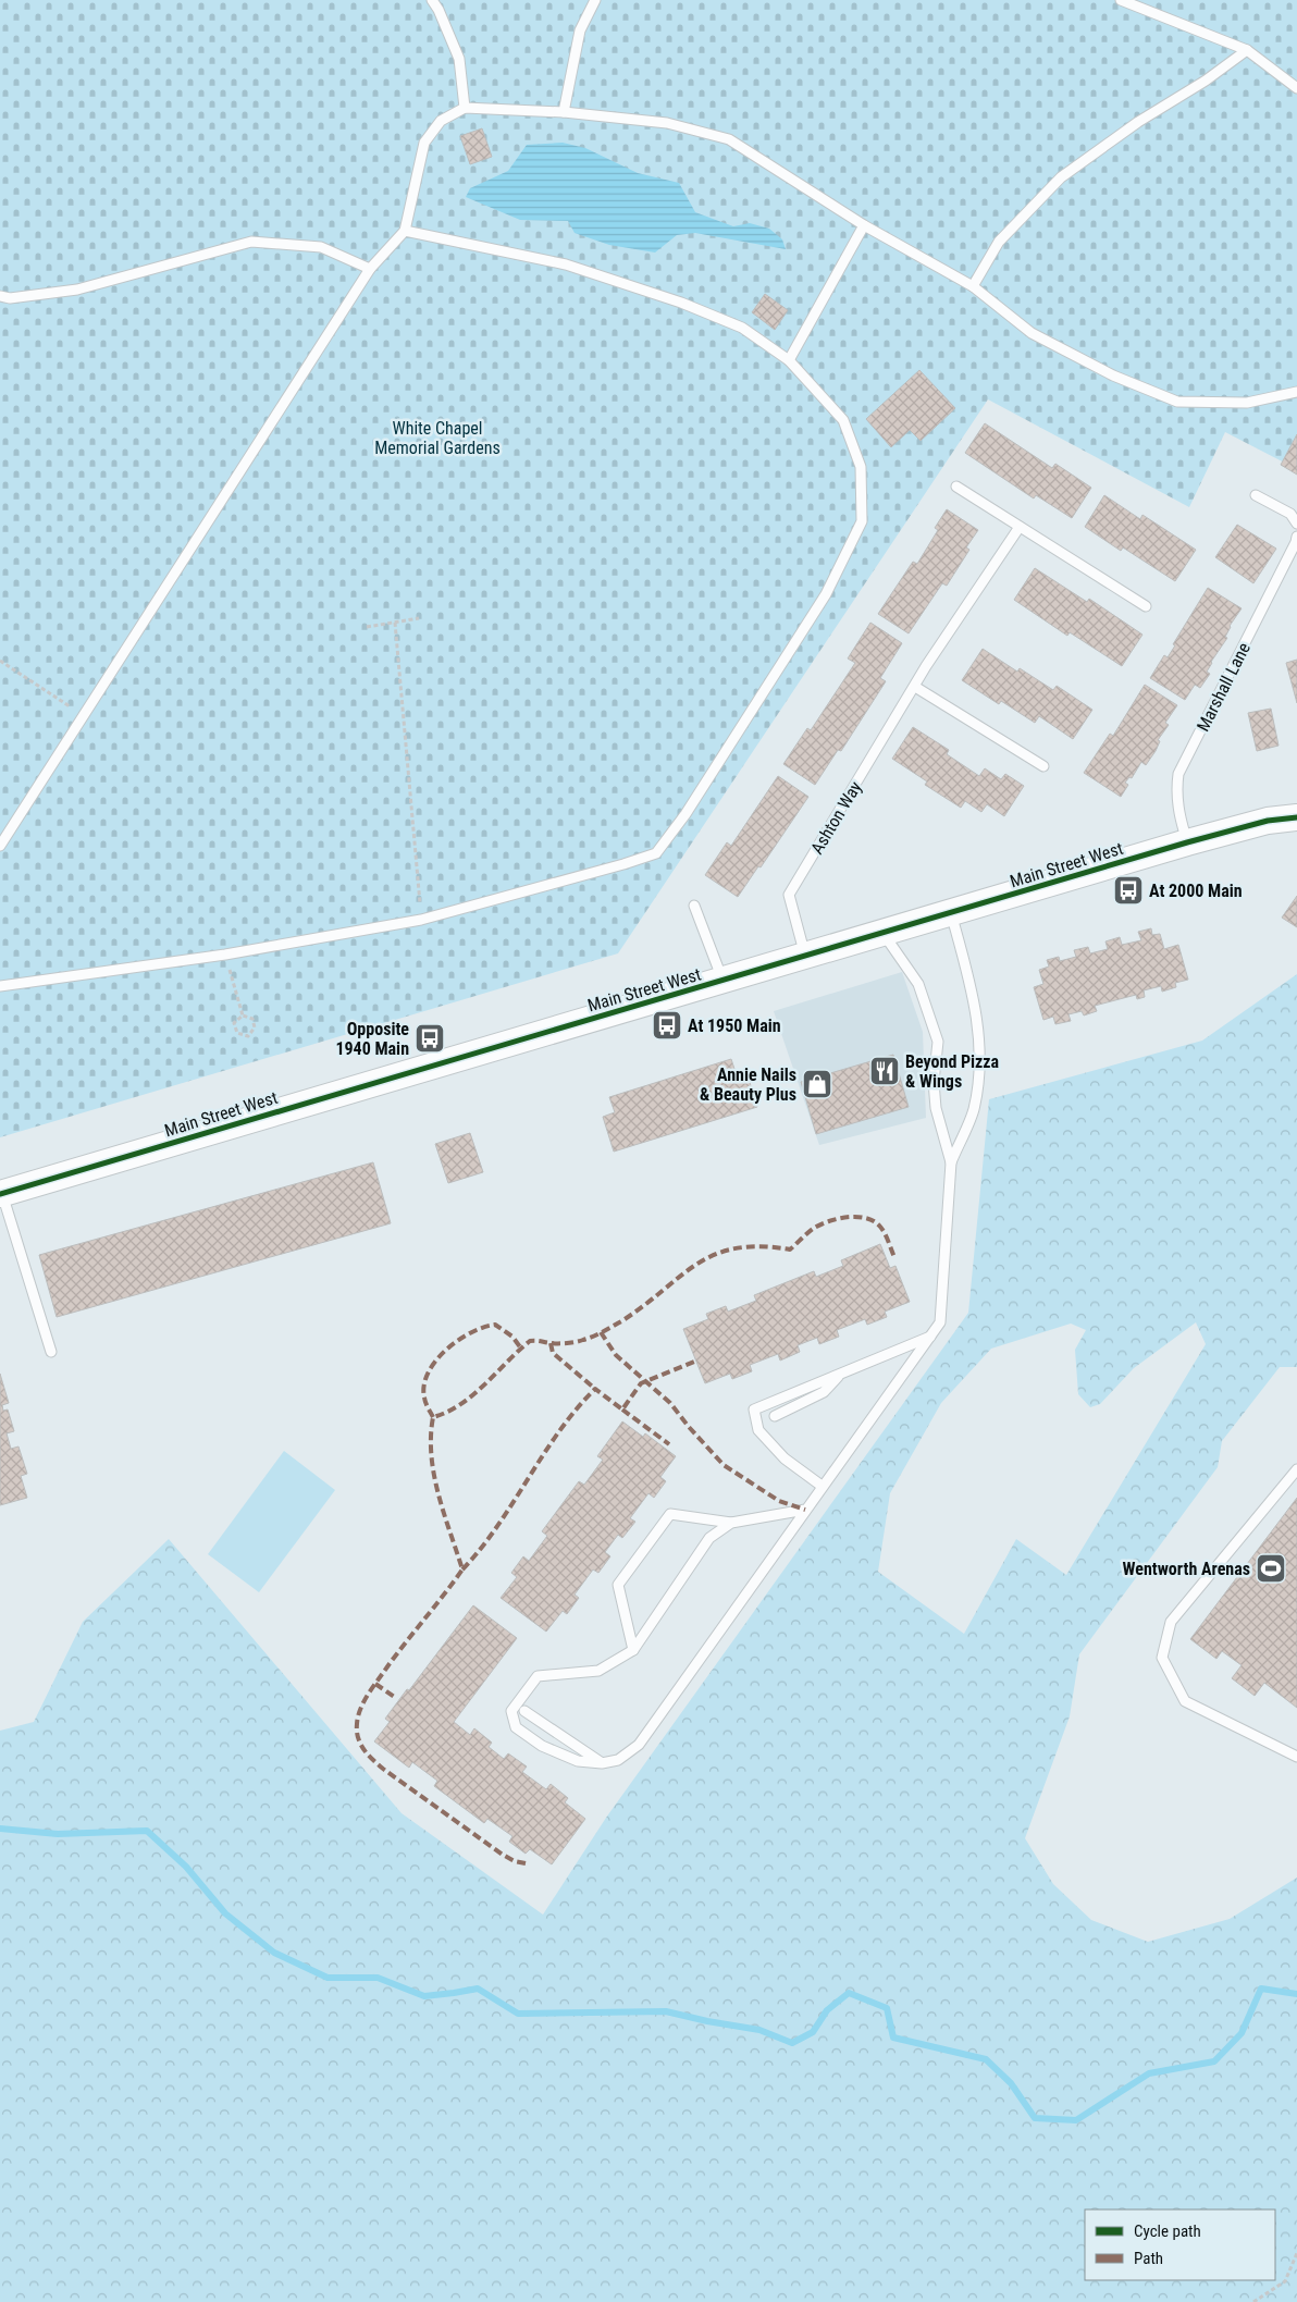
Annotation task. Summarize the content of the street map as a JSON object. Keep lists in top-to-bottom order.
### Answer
{
  "streets": {
    "main road": ["Main Street West"],
    "lane": ["Marshall Lane", "Ashton Way"]
  },
  "crossings": [
    ["Marshall Lane", "Main Street West"],
    ["Ashton Way", "Main Street West"]
  ],
  "parks": ["White Chapel Memorial Gardens"],
  "places": {
    "bus stop": ["At 2000 Main", "At 1950 Main", "Opposite 1940 Main"],
    "restaurant": ["Beyond Pizza & Wings"],
    "shop": ["Annie Nails & Beauty Plus"],
    "sports": ["Wentworth Arenas"]
  },
  "legend": ["Cycle path", "Path"]
}
